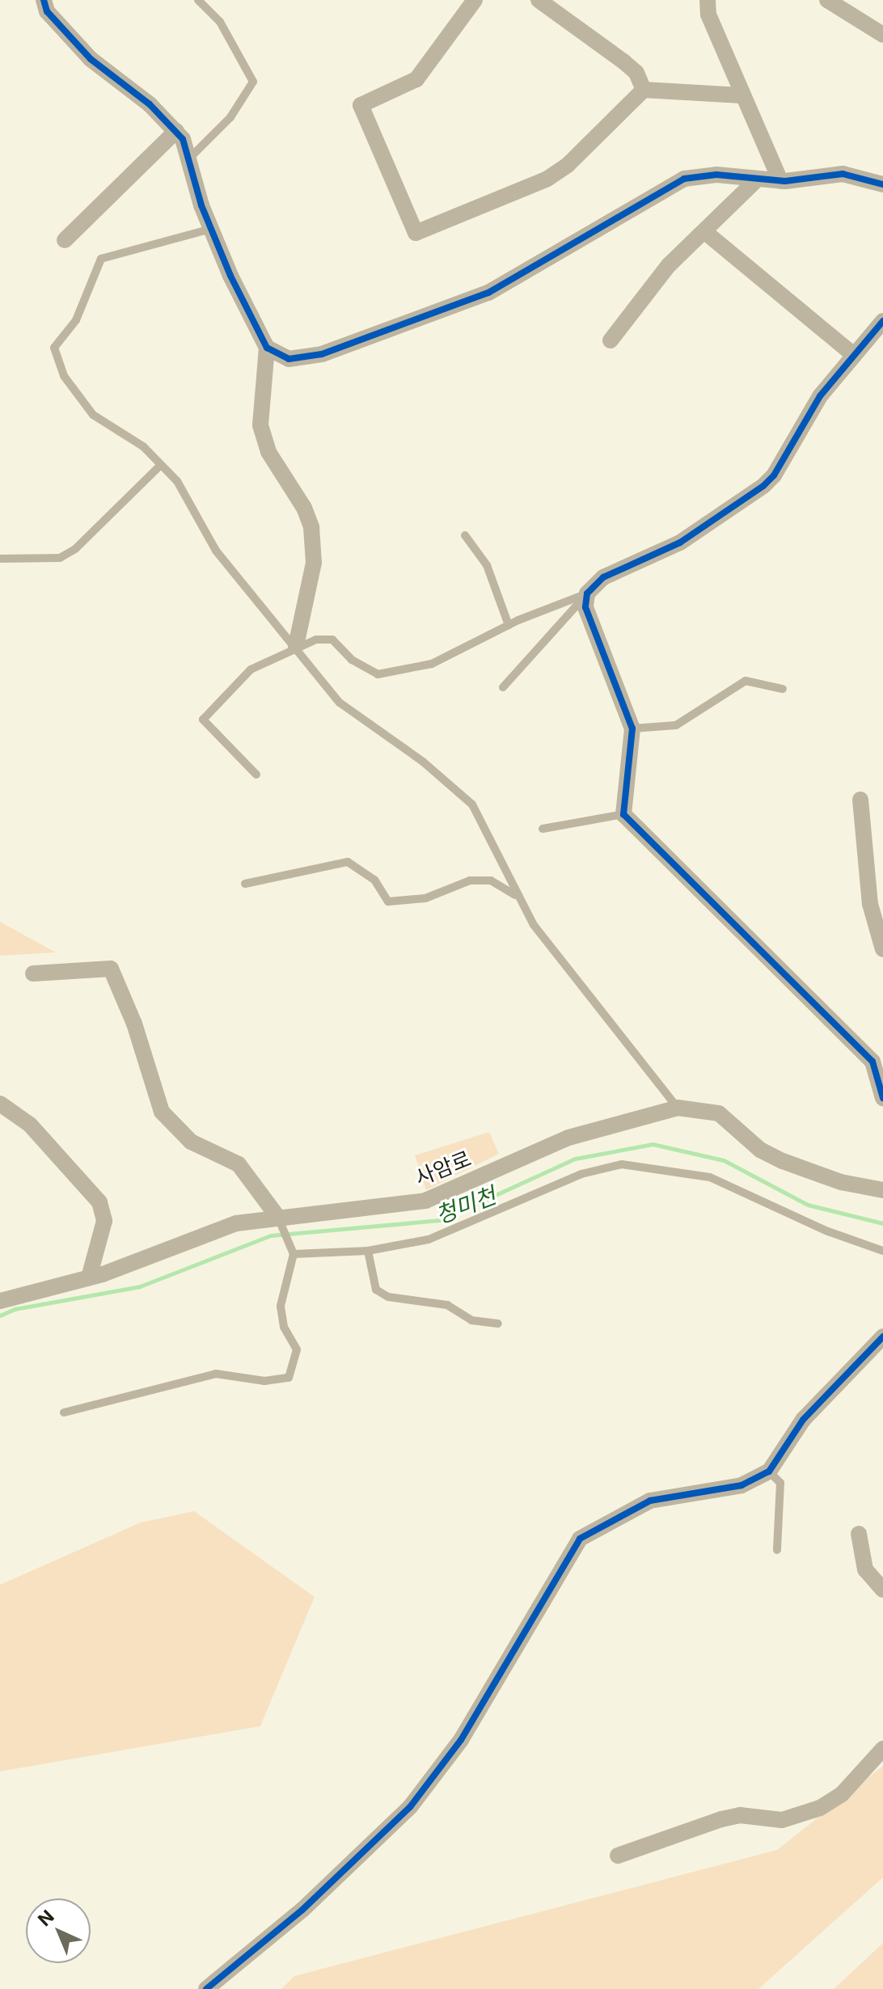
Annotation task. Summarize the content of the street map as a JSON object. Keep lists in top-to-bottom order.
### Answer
{
  "streets": {
    "street": ["사암로"]
  },
  "water": ["청미천"],
  "north": "top left"
}
